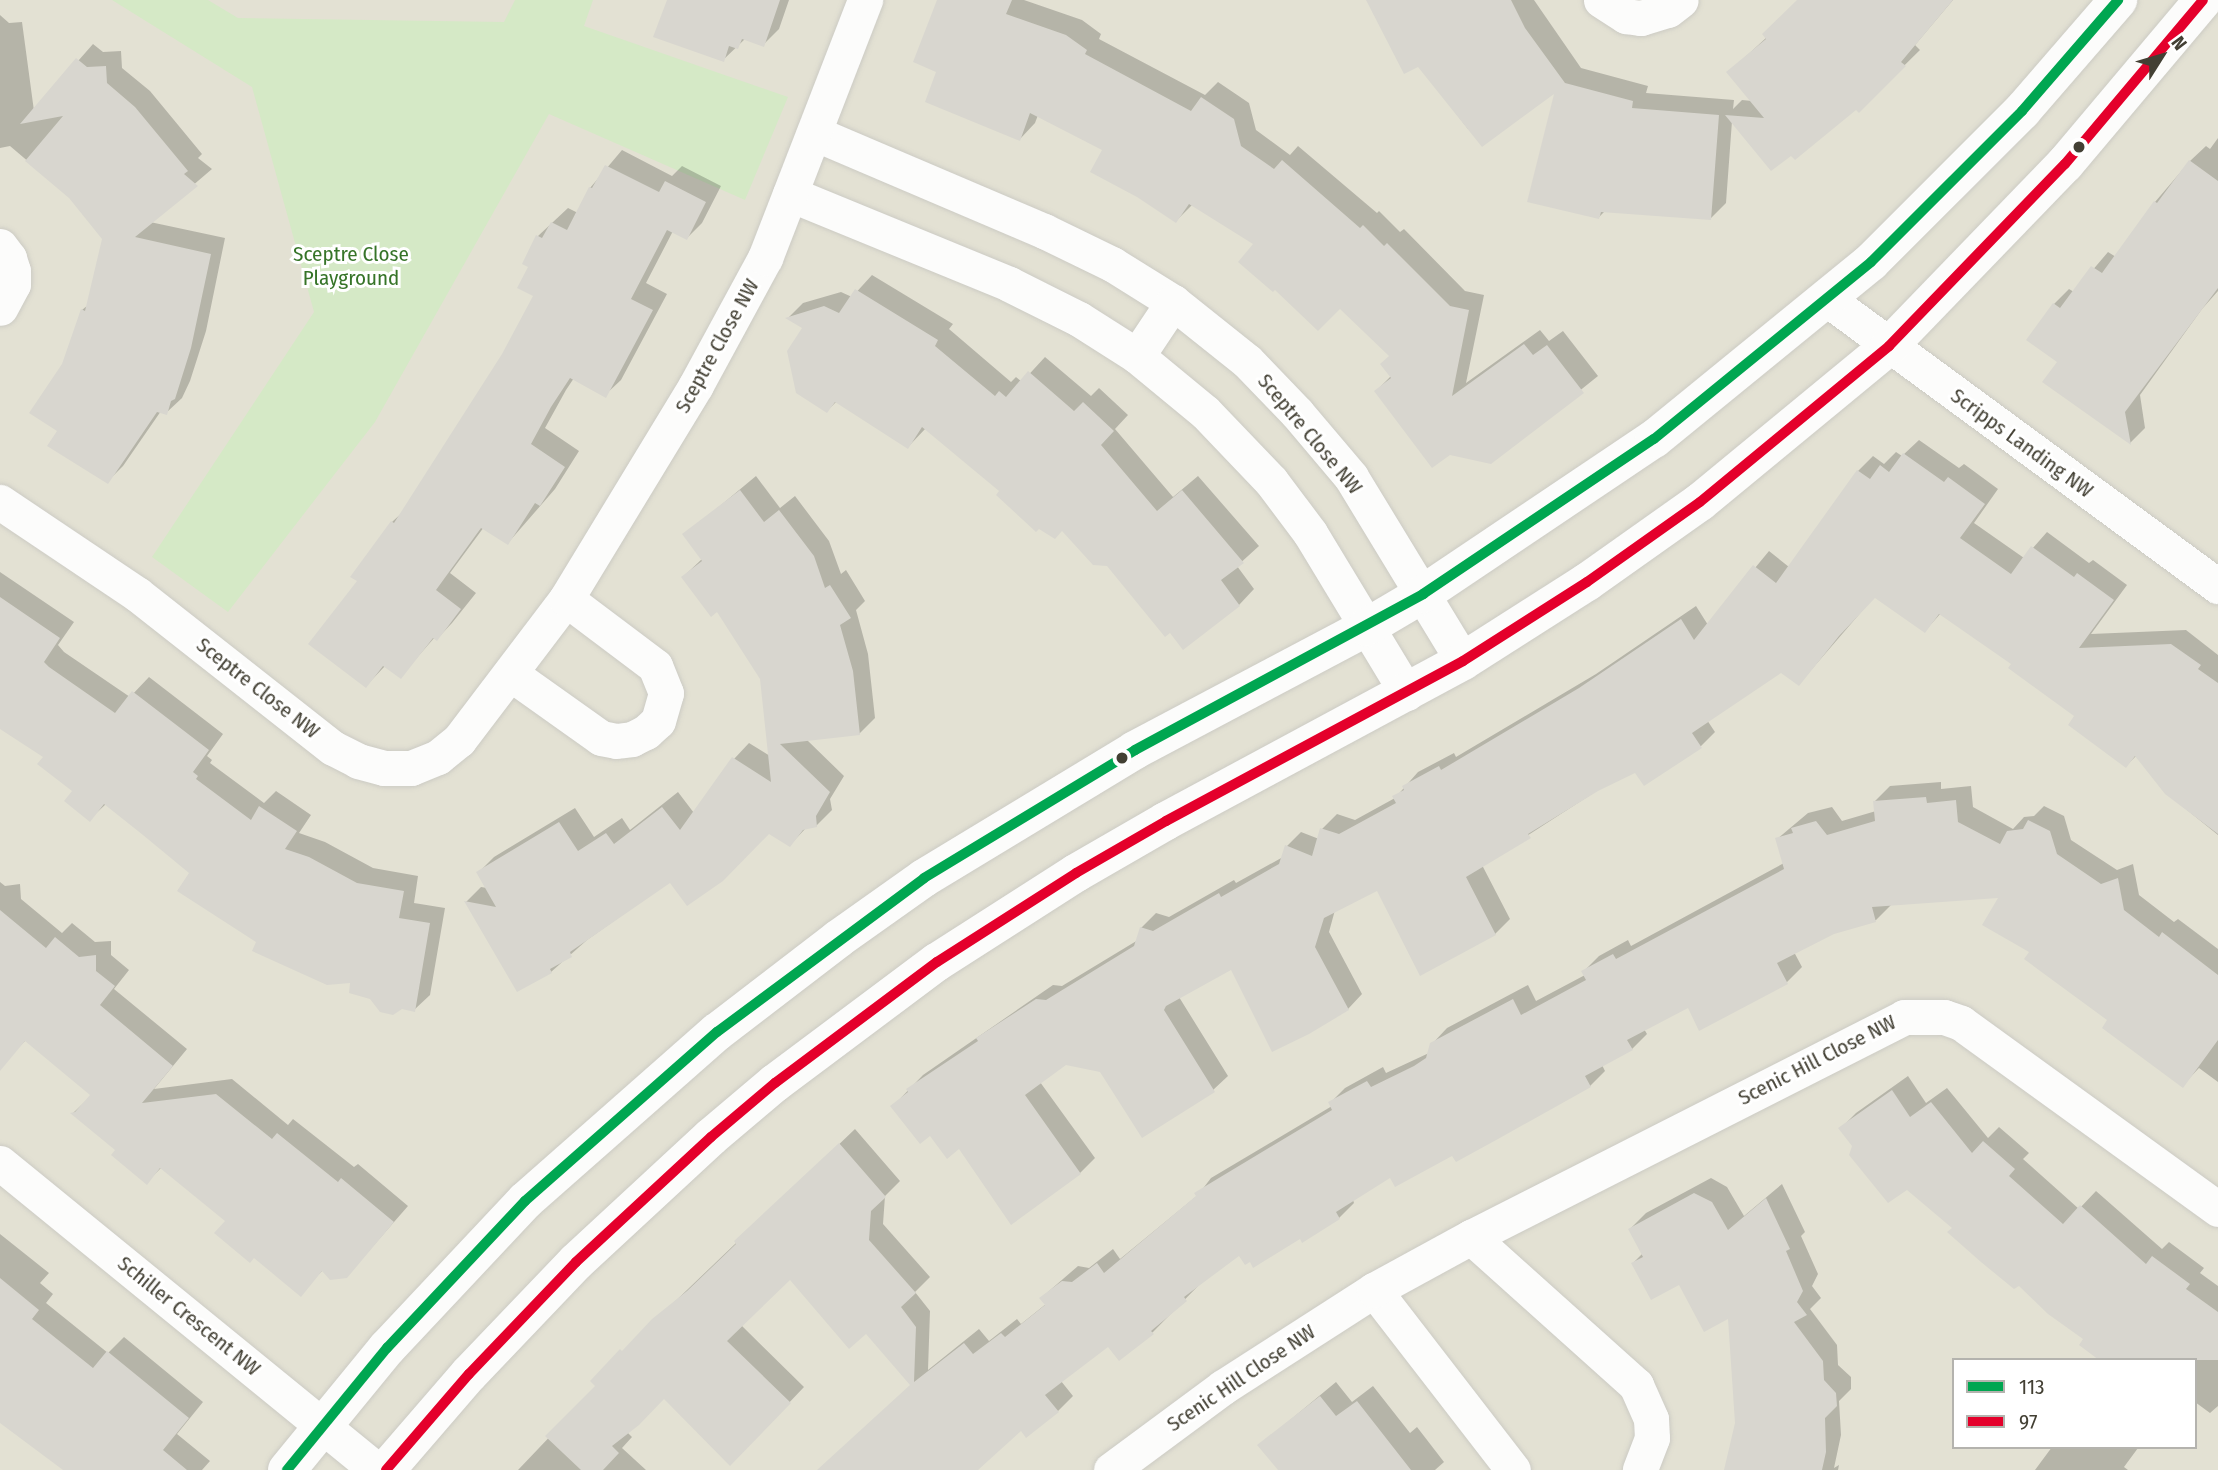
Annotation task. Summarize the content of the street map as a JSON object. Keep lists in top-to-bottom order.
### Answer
{
  "streets": {
    "street": [
      "Sceptre Close NW",
      "Scripps Landing NW",
      "Scenic Hill Close NW",
      "Schiller Crescent NW"
    ]
  },
  "parks": ["Sceptre Close Playground"],
  "lines": ["transit line 113", "transit line 97"],
  "legend": ["113", "97"],
  "north": "top right"
}
